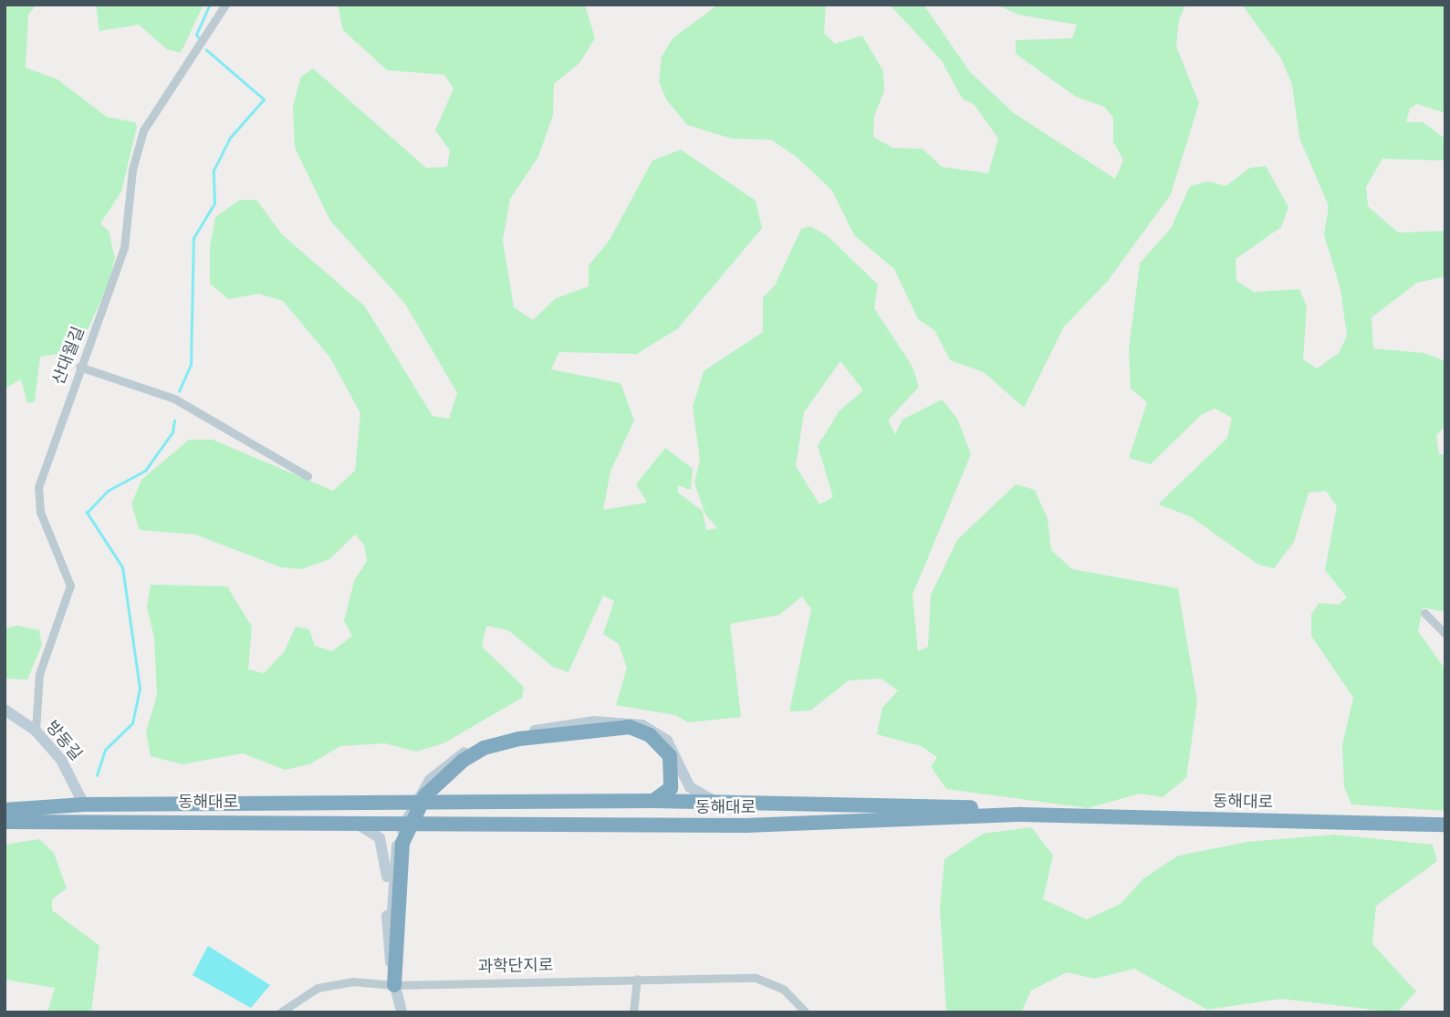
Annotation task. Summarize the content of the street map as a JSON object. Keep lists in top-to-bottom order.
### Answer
{
  "streets": {
    "highway": ["동해대로"],
    "street": ["산대월길", "방동길", "과학단지로"]
  },
  "crossings": [
    ["산대월길", "방동길"],
    ["방동길", "동해대로"]
  ]
}
